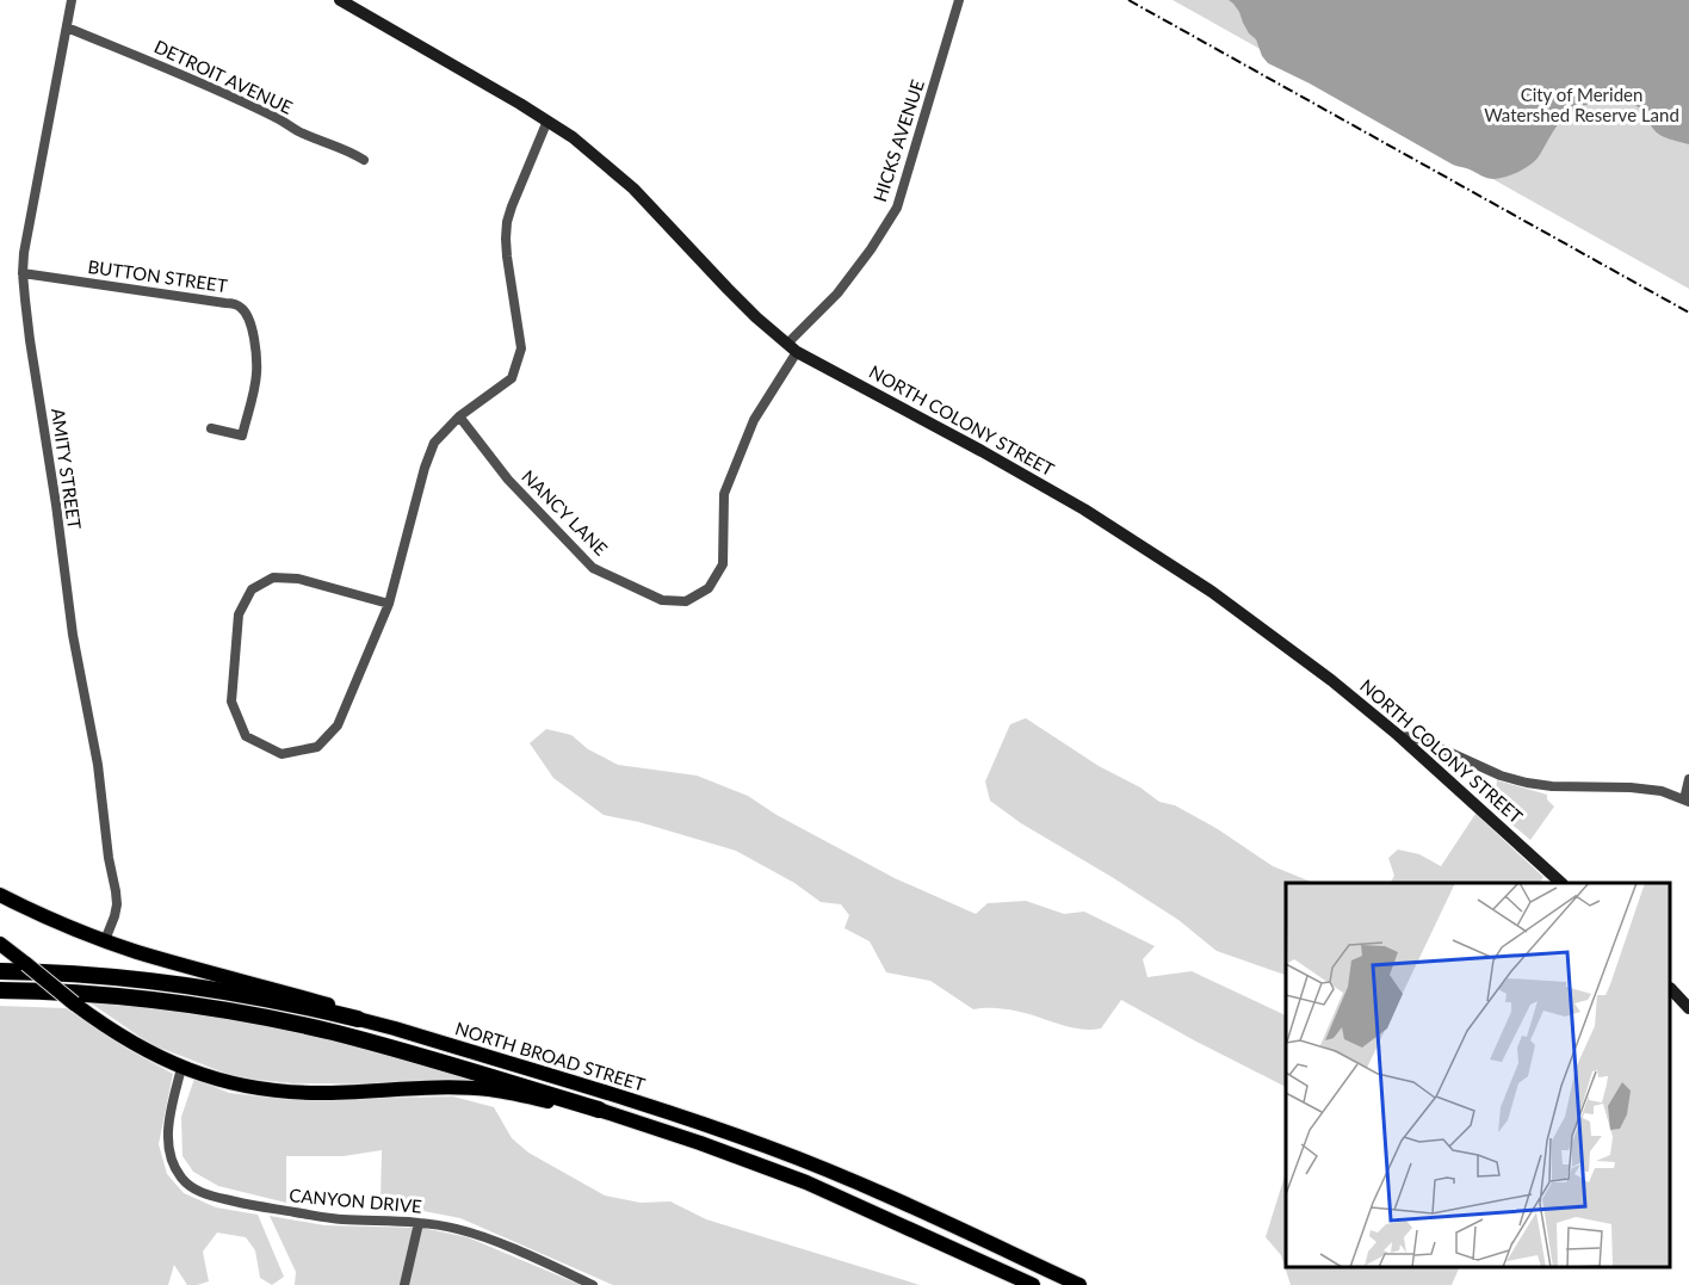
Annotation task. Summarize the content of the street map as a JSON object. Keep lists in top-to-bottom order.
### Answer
{
  "streets": {
    "main road": ["NORTH COLONY STREET", "NORTH BROAD STREET"],
    "street": [
      "DETROIT AVENUE",
      "HICKS AVENUE",
      "BUTTON STREET",
      "AMITY STREET",
      "NANCY LANE",
      "CANYON DRIVE"
    ]
  },
  "crossings": [
    ["DETROIT AVENUE", "AMITY STREET"],
    ["HICKS AVENUE", "NORTH COLONY STREET"],
    ["HICKS AVENUE", "NANCY LANE"],
    ["BUTTON STREET", "AMITY STREET"],
    ["NORTH COLONY STREET", "NANCY LANE"],
    ["AMITY STREET", "NORTH BROAD STREET"],
    ["NORTH BROAD STREET", "CANYON DRIVE"]
  ],
  "parks": ["City of Meriden Watershed Reserve Land"]
}
